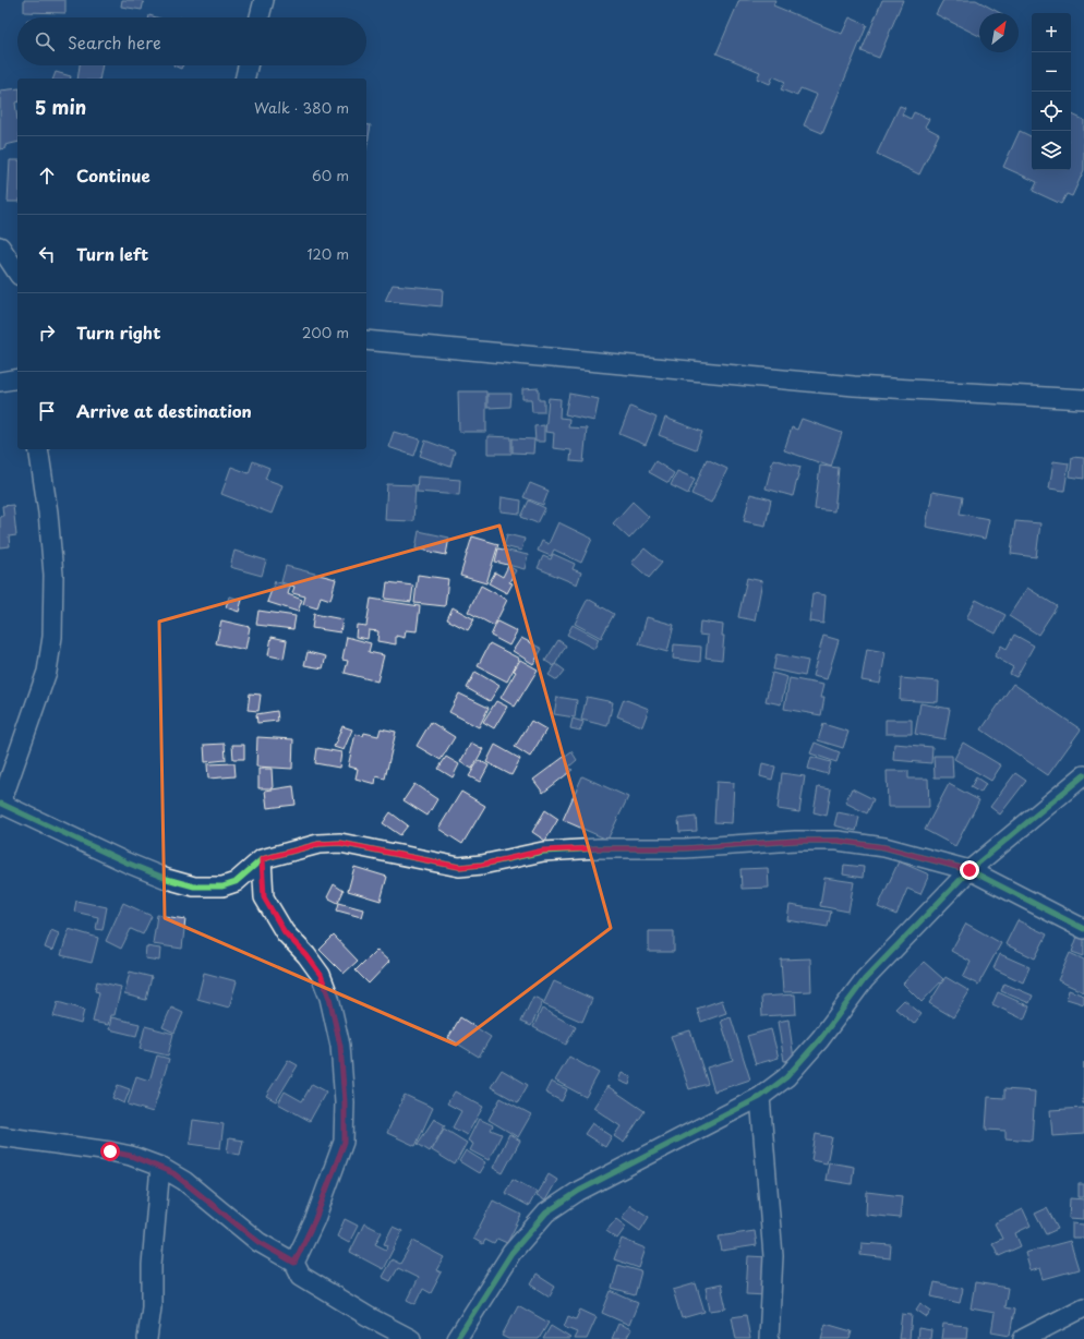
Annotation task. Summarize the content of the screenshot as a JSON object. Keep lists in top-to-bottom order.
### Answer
{
  "north": "top right",
  "page": {
    "map_buttons": ["+", "−"],
    "search": "Search here",
    "heading": ["5 min", "Walk · 380 m"],
    "list": [
      ["Continue", "60 m"],
      ["Turn left", "120 m"],
      ["Turn right", "200 m"],
      "Arrive at destination"
    ]
  }
}
